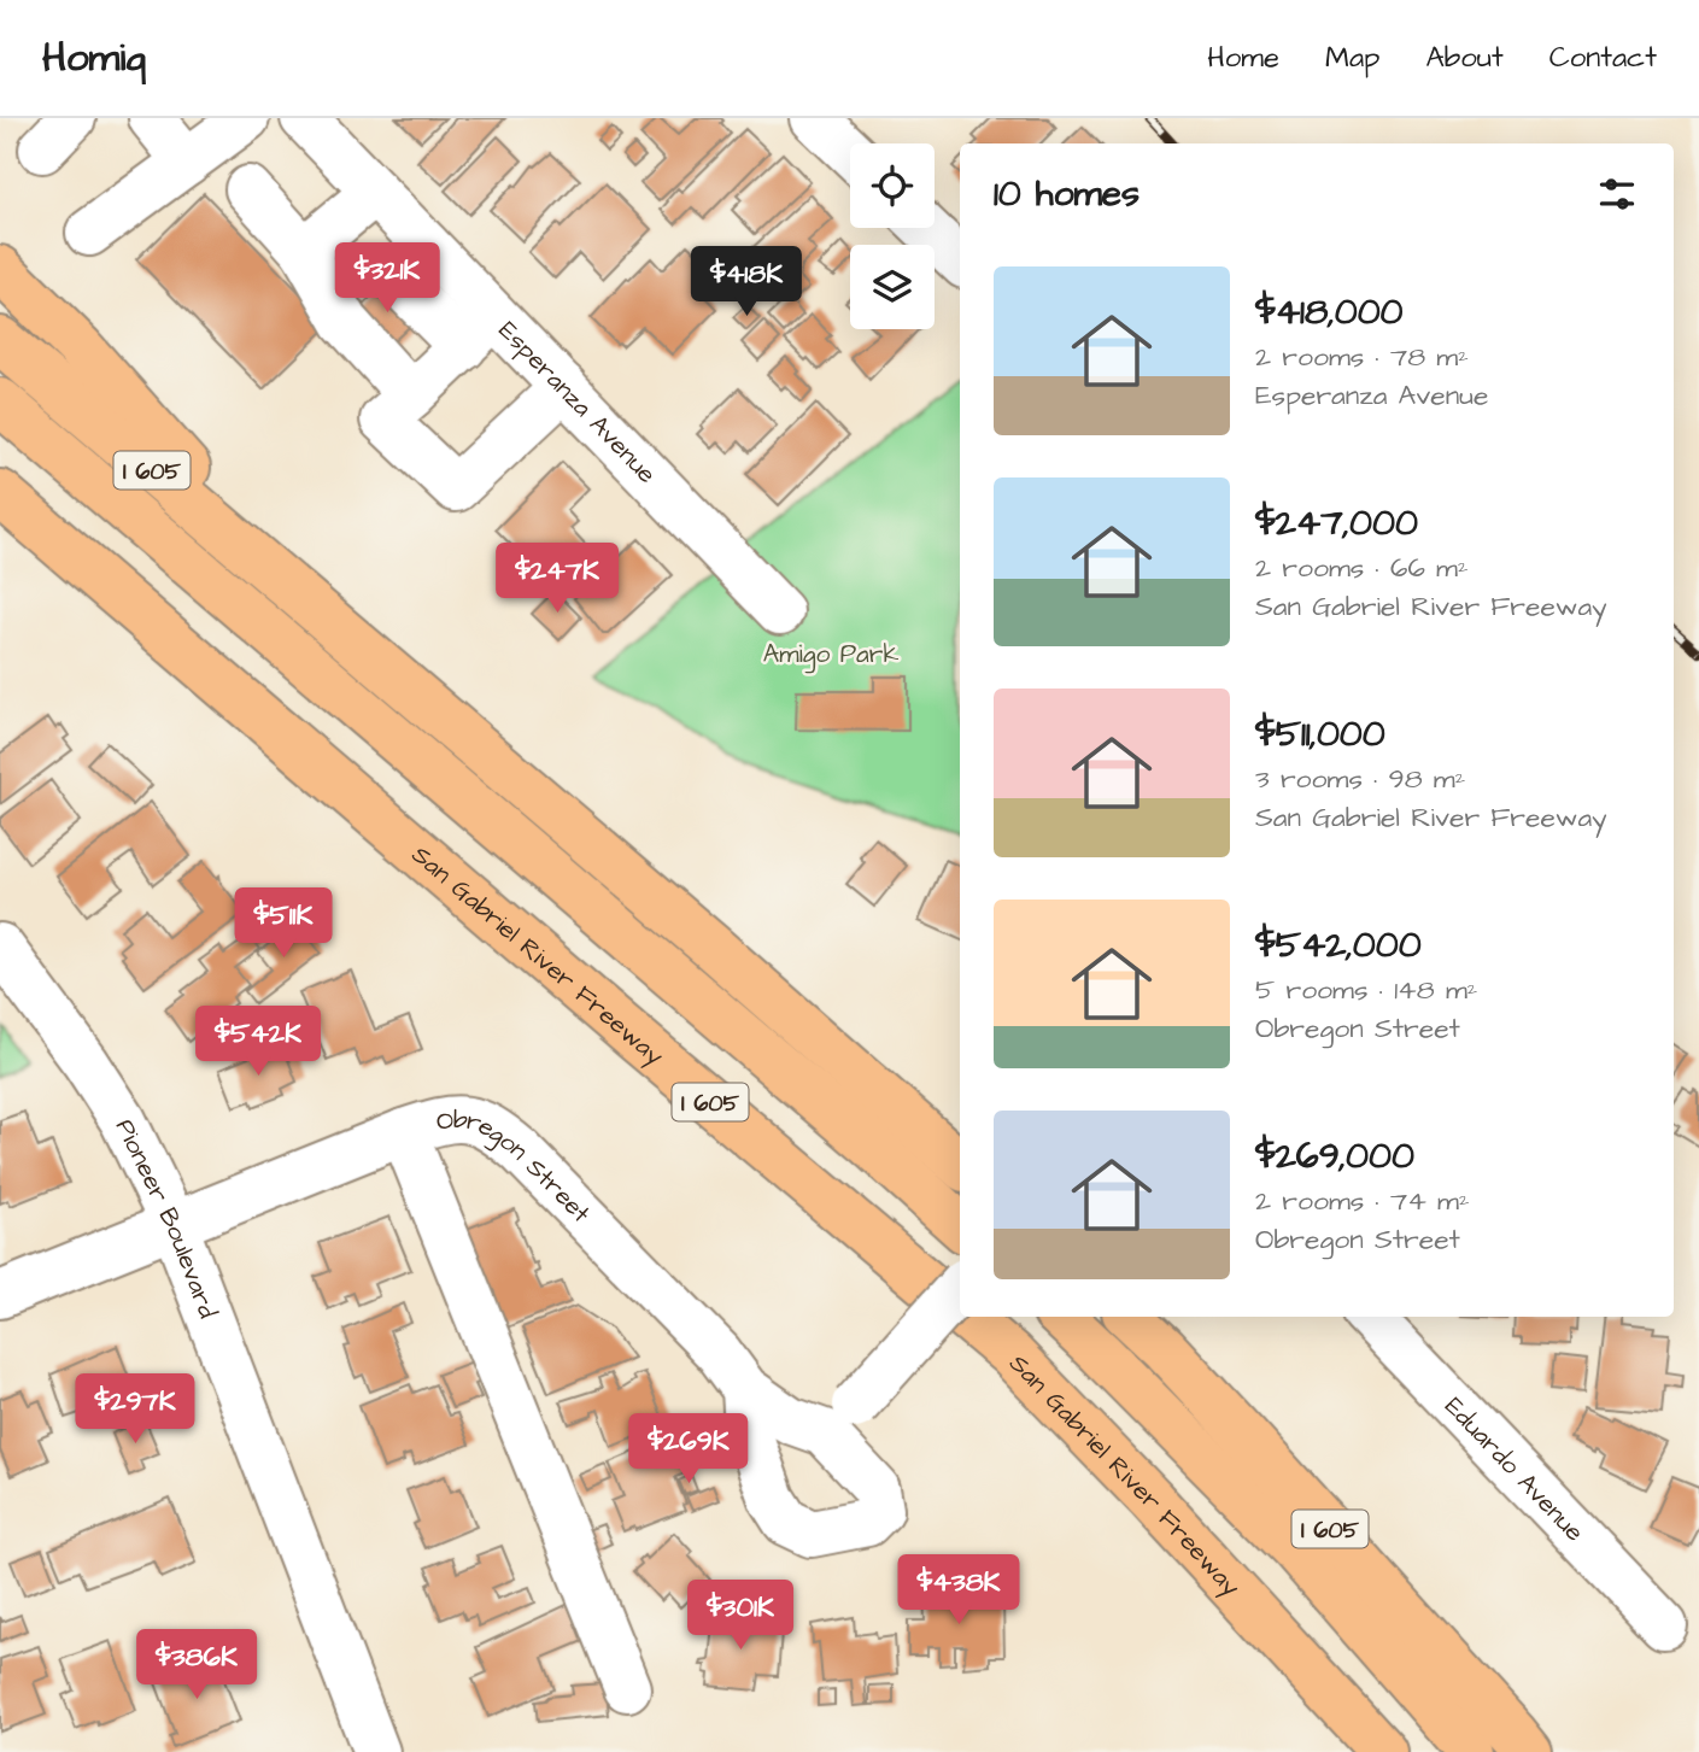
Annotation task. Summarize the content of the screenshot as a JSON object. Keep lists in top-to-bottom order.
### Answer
{
  "streets": {
    "highway": ["I 605", "San Gabriel River Freeway"],
    "street": [
      "Esperanza Avenue",
      "Obregon Street",
      "Pioneer Boulevard",
      "Eduardo Avenue"
    ]
  },
  "crossings": [
    ["Obregon Street", "Pioneer Boulevard"]
  ],
  "parks": ["Amigo Park"],
  "page": {
    "header": "Homiq",
    "nav": [
      "Home",
      "Map",
      "About",
      "Contact"
    ],
    "heading": "10 homes",
    "price": [
      "$321K",
      "$418K",
      "$247K",
      "$511K",
      "$542K",
      "$297K",
      "$269K",
      "$438K",
      "$301K",
      "$386K"
    ],
    "list": [
      {
        "name": "$418,000",
        "note": "2 rooms · 78 m² · Esperanza Avenue"
      },
      {
        "name": "$247,000",
        "note": "2 rooms · 66 m² · San Gabriel River Freeway"
      },
      {
        "name": "$511,000",
        "note": "3 rooms · 98 m² · San Gabriel River Freeway"
      },
      {
        "name": "$542,000",
        "note": "5 rooms · 148 m² · Obregon Street"
      },
      {
        "name": "$269,000",
        "note": "2 rooms · 74 m² · Obregon Street"
      }
    ]
  }
}
